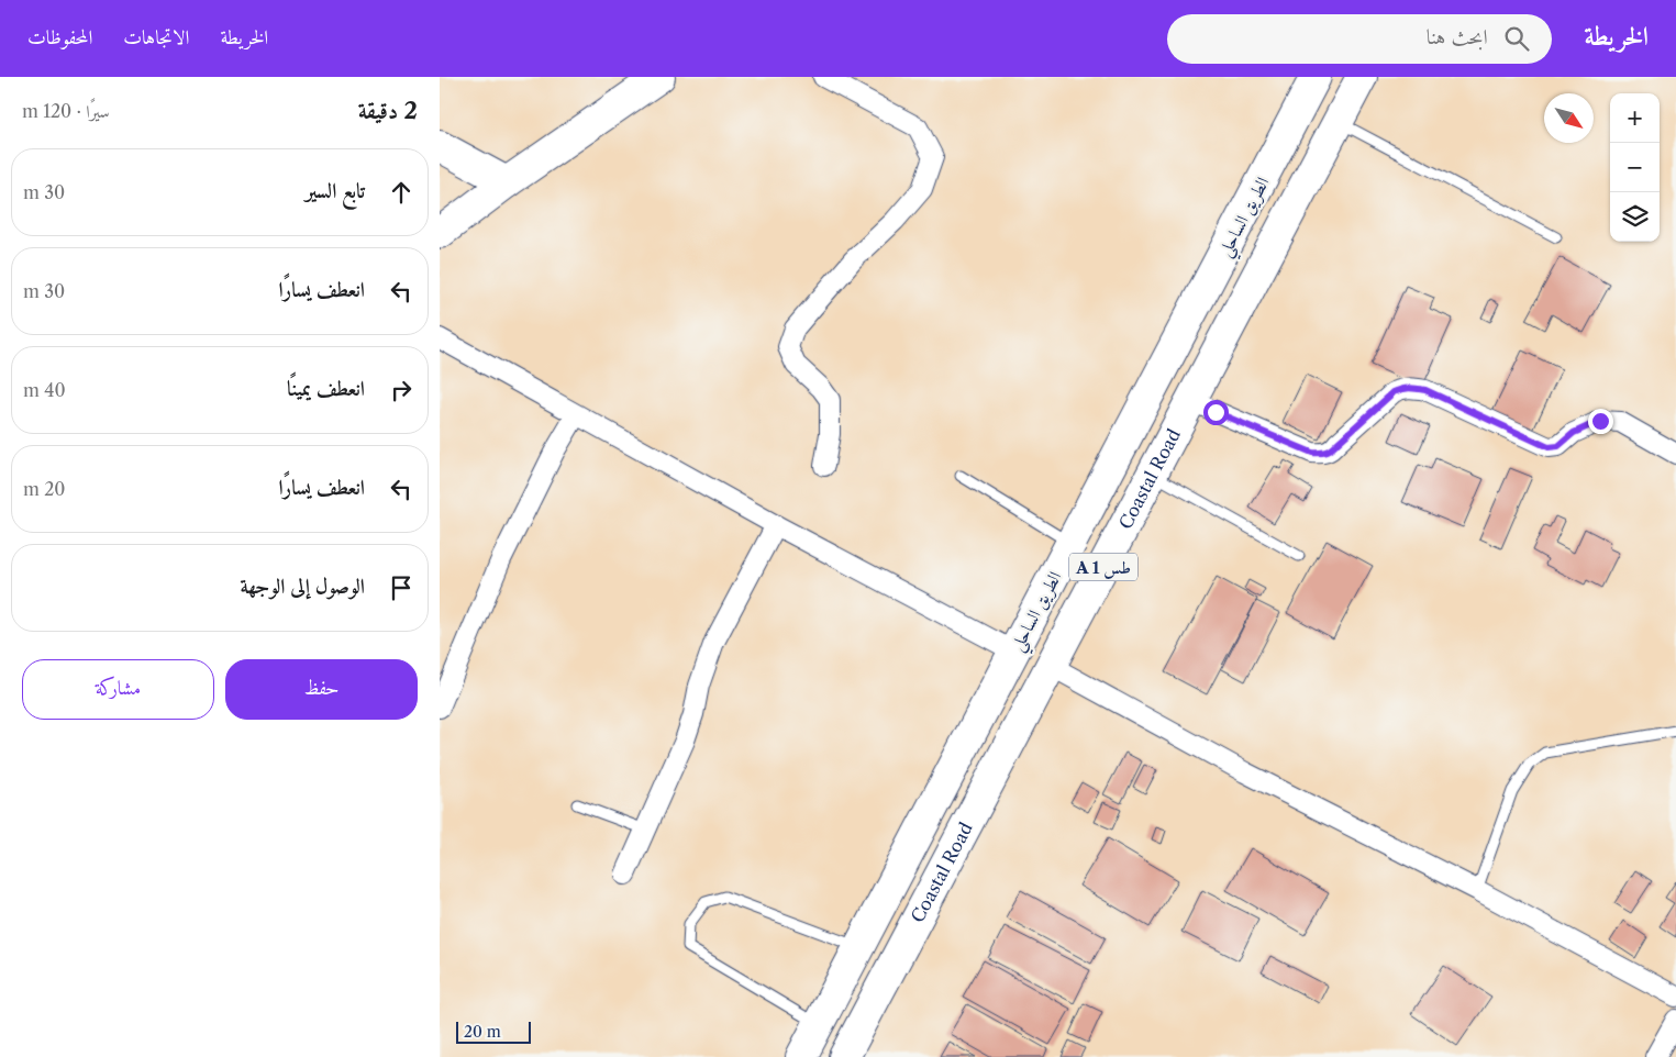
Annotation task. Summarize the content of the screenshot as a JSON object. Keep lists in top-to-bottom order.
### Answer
{
  "streets": {
    "main road": ["الطريق الساحلي", "Coastal Road", "A 1 طس"]
  },
  "scale_bar": "20 m",
  "north": "bottom right",
  "page": {
    "header": "الخريطة",
    "search": "ابحث هنا",
    "nav": ["الخريطة", "الاتجاهات", "المحفوظات"],
    "heading": ["2 دقيقة", "سيرًا · 120 m"],
    "map_buttons": ["+", "−"],
    "list": [
      ["تابع السير", "30 m"],
      ["انعطف يسارًا", "30 m"],
      ["انعطف يمينًا", "40 m"],
      ["انعطف يسارًا", "20 m"],
      "الوصول إلى الوجهة"
    ],
    "buttons": ["حفظ", "مشاركة"],
    "scale": "20 m"
  }
}
